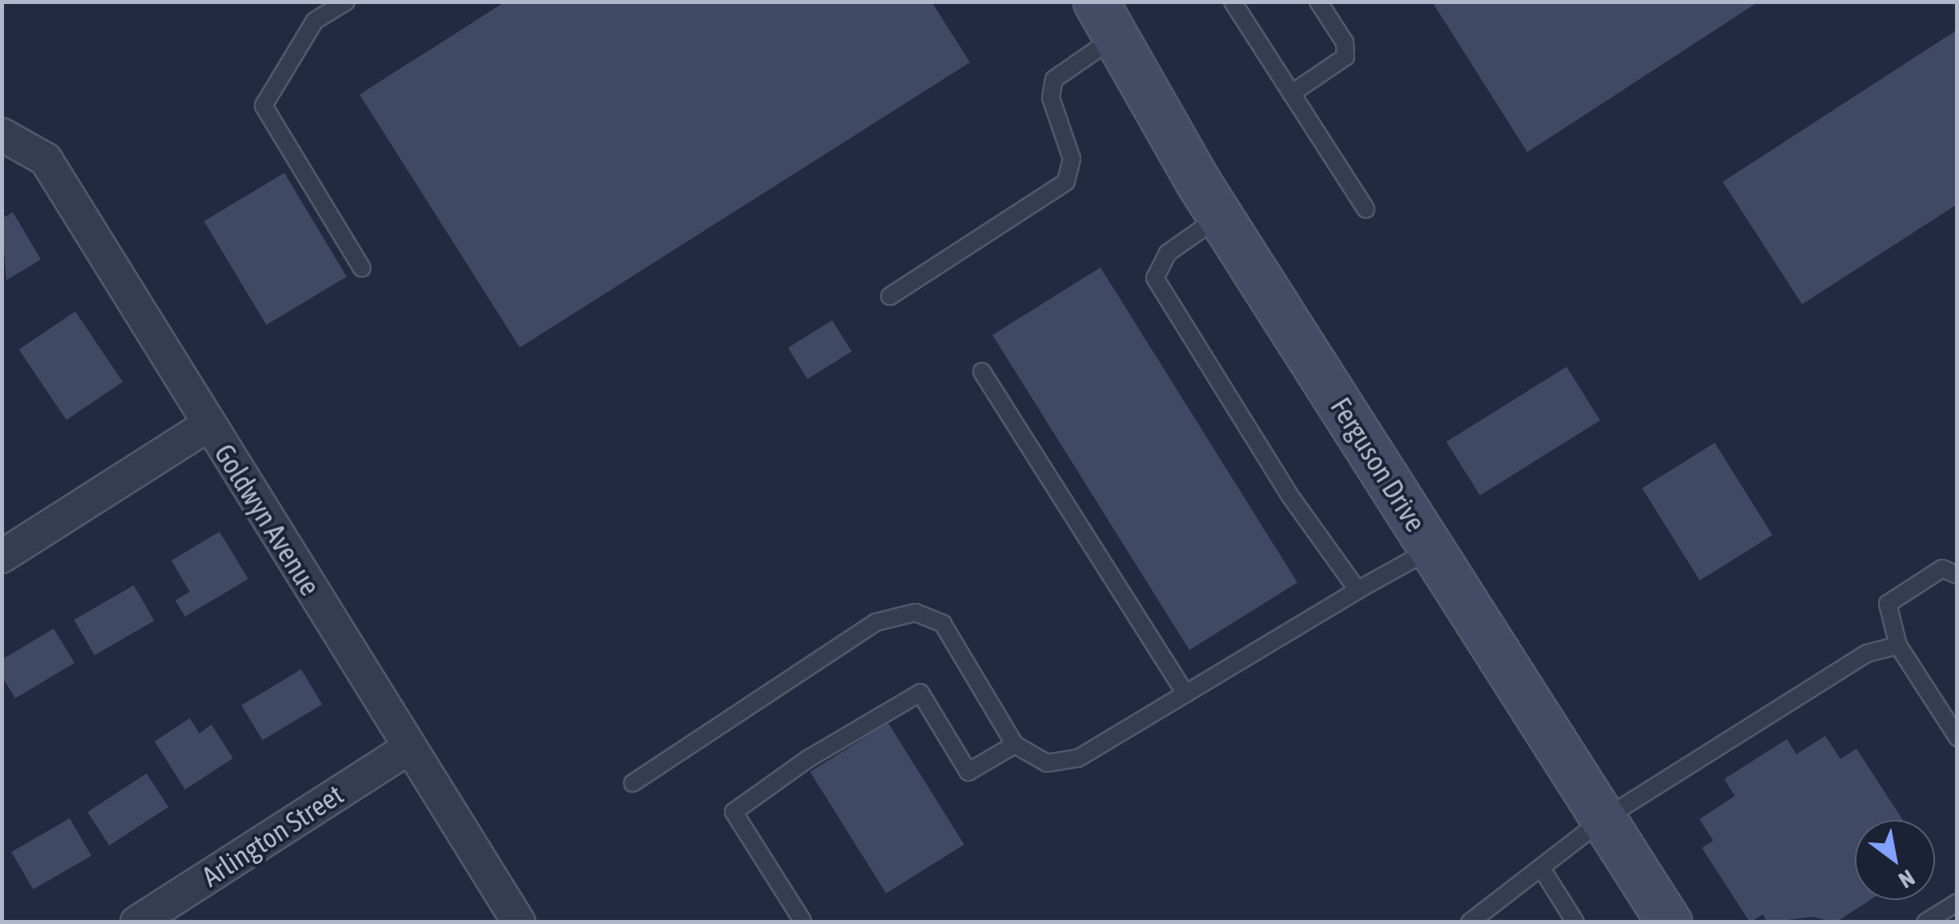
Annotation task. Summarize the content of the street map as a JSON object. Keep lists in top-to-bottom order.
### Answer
{
  "streets": {
    "street": ["Ferguson Drive", "Goldwyn Avenue", "Arlington Street"]
  },
  "crossings": [
    ["Goldwyn Avenue", "Arlington Street"]
  ],
  "north": "bottom right"
}
